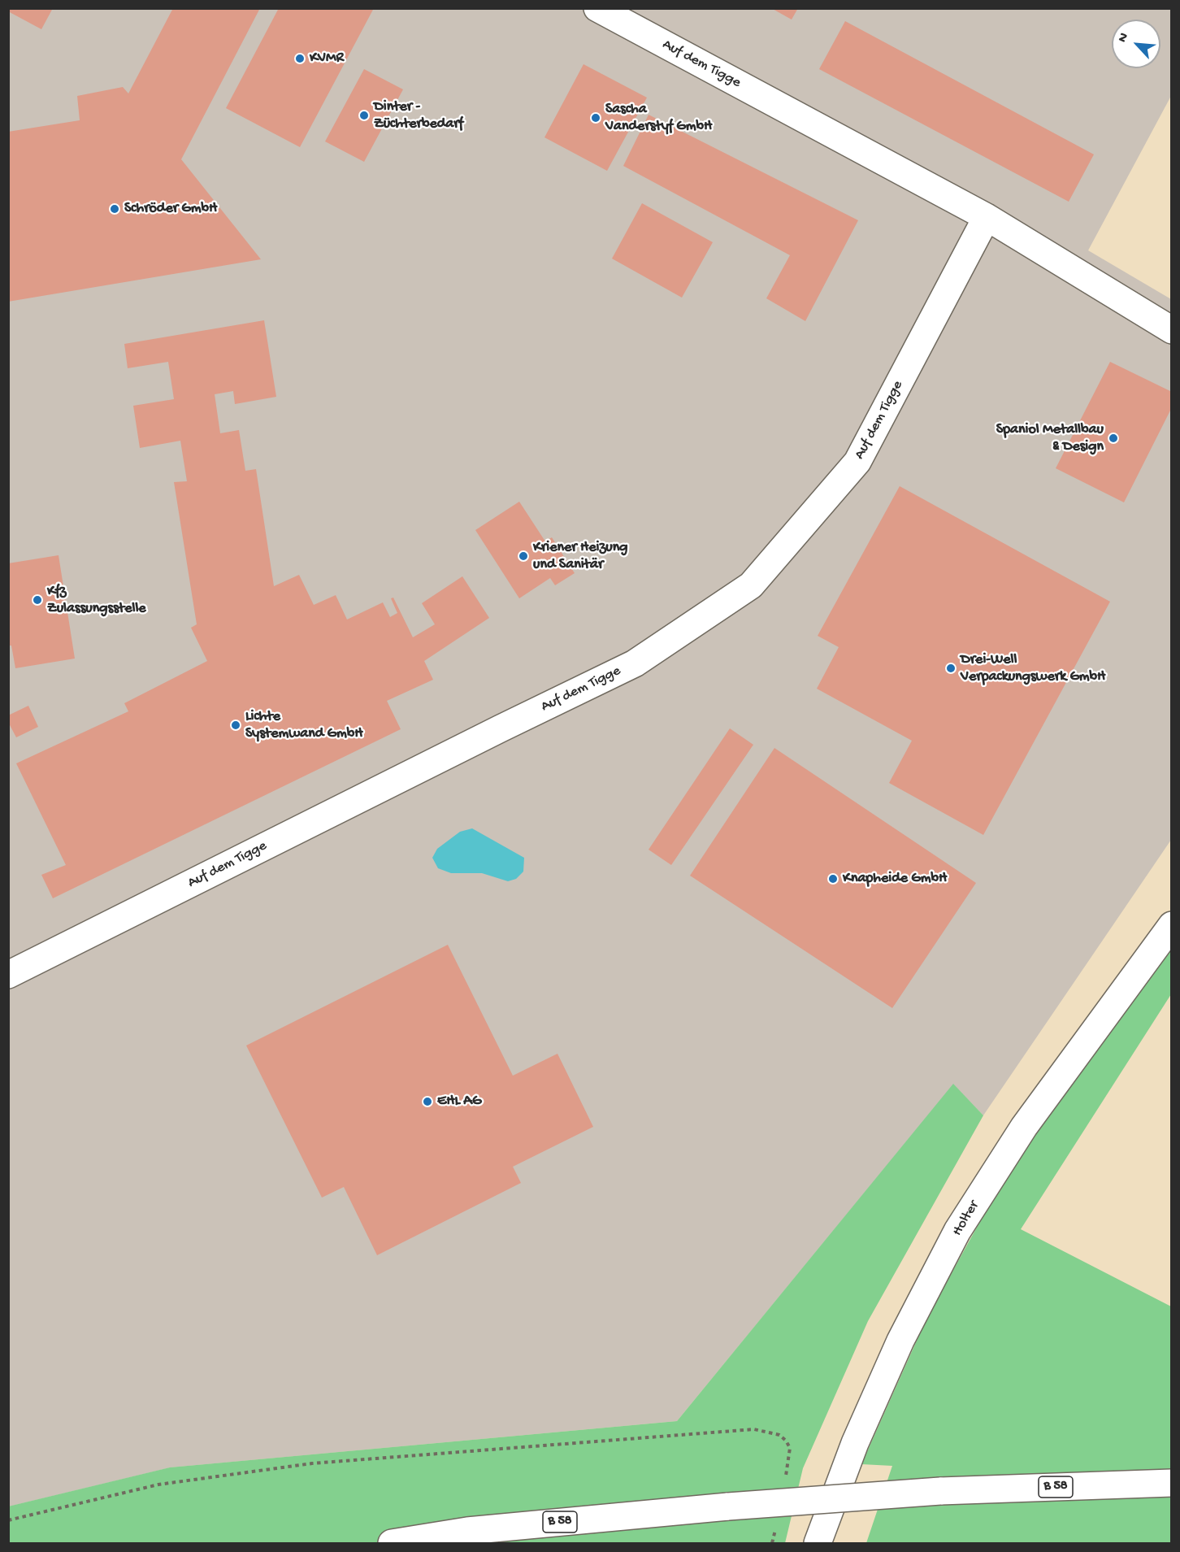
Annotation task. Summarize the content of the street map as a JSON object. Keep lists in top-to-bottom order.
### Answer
{
  "streets": {
    "street": ["Auf dem Tigge", "Holter", "B 58"]
  },
  "places": [
    "KVMR",
    "Dinter - Züchterbedarf",
    "Sascha Vanderstyf GmbH",
    "Schröder GmbH",
    "Spaniol Metallbau & Design",
    "Kriener Heizung und Sanitär",
    "Kfz Zulassungsstelle",
    "Drei-Well Verpackungswerk GmbH",
    "Lichte Systemwand GmbH",
    "Knapheide GmbH",
    "EHL AG"
  ],
  "north": "top left"
}
